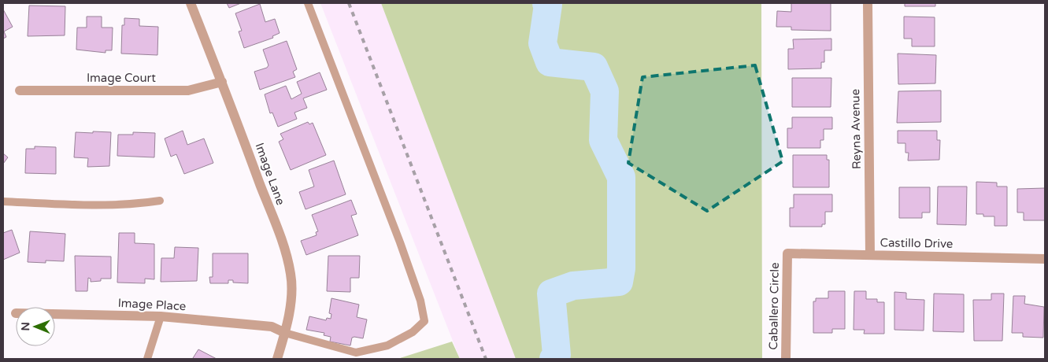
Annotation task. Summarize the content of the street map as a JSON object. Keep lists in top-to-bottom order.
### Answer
{
  "streets": {
    "street": [
      "Image Court",
      "Reyna Avenue",
      "Image Lane",
      "Castillo Drive",
      "Image Place",
      "Caballero Circle"
    ]
  },
  "crossings": [
    ["Image Court", "Image Lane"],
    ["Reyna Avenue", "Castillo Drive"],
    ["Image Lane", "Image Place"],
    ["Castillo Drive", "Caballero Circle"]
  ],
  "north": "left"
}
